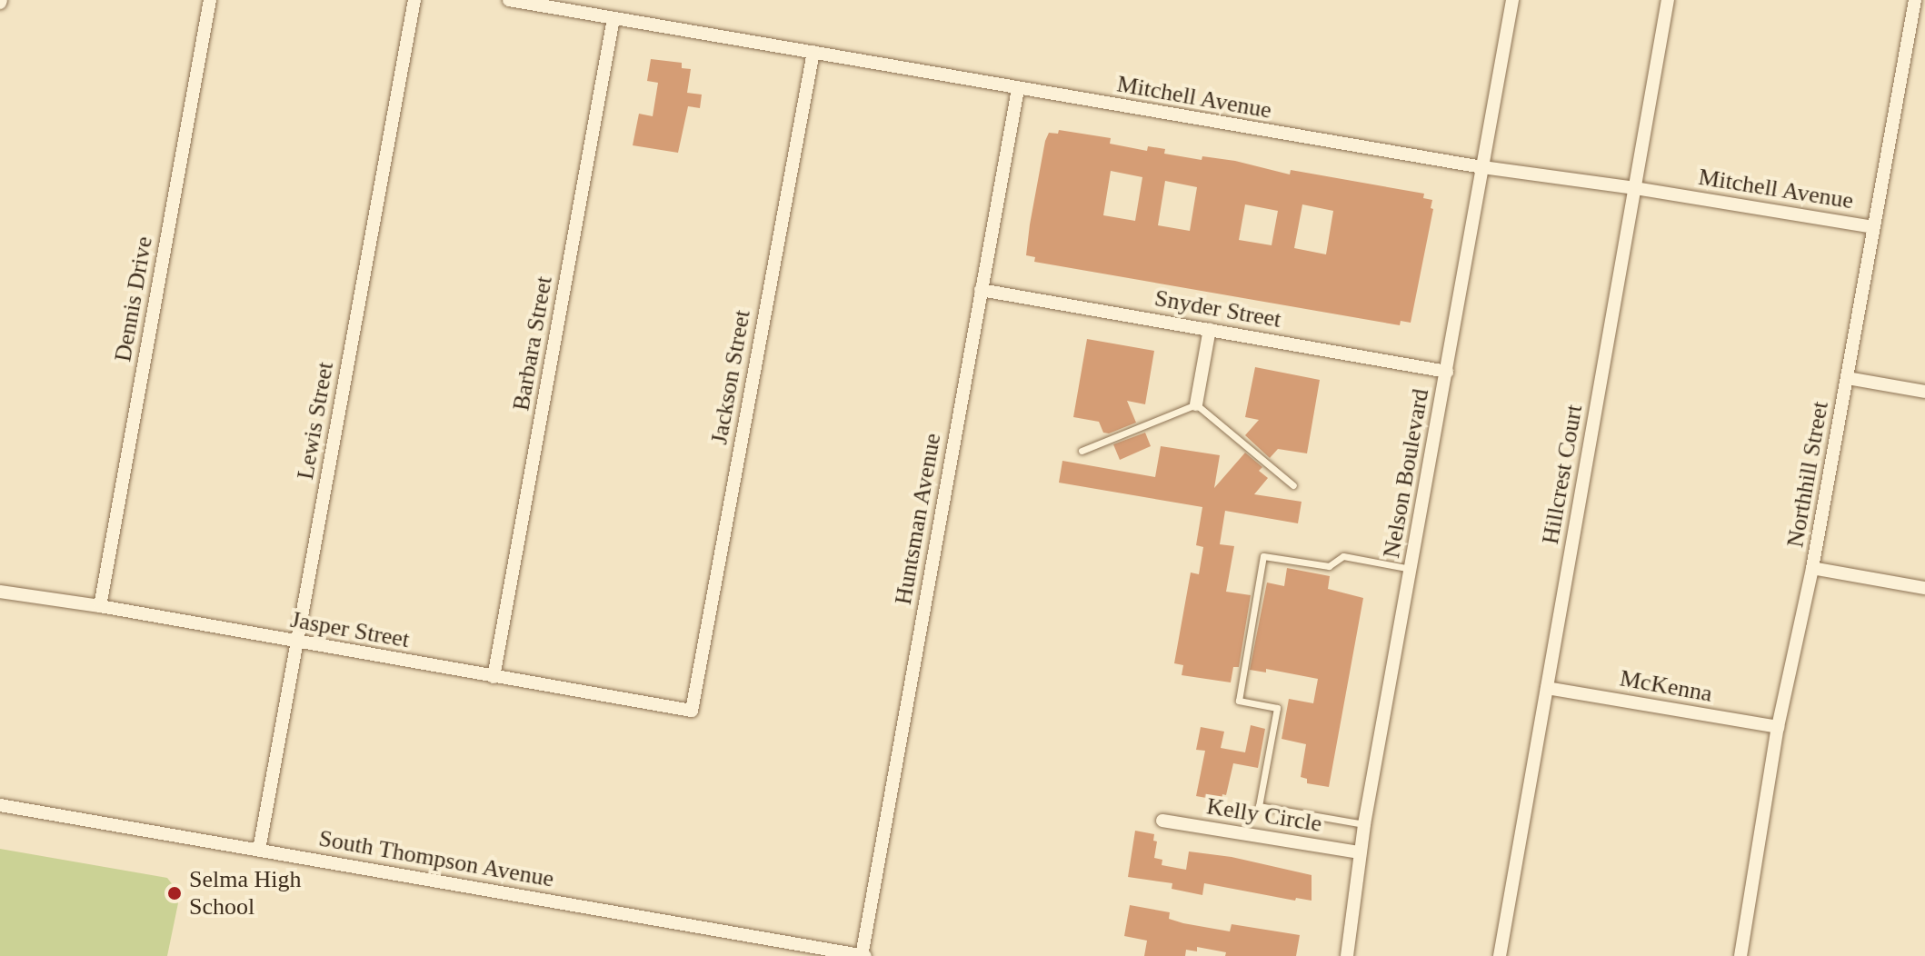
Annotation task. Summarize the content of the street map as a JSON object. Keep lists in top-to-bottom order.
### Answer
{
  "streets": {
    "street": [
      "Mitchell Avenue",
      "Dennis Drive",
      "Snyder Street",
      "Barbara Street",
      "Jackson Street",
      "Lewis Street",
      "Nelson Boulevard",
      "Hillcrest Court",
      "Northhill Street",
      "Huntsman Avenue",
      "Jasper Street",
      "McKenna",
      "Kelly Circle",
      "South Thompson Avenue"
    ]
  },
  "crossings": [
    ["Mitchell Avenue", "Barbara Street"],
    ["Mitchell Avenue", "Jackson Street"],
    ["Mitchell Avenue", "Nelson Boulevard"],
    ["Mitchell Avenue", "Hillcrest Court"],
    ["Mitchell Avenue", "Northhill Street"],
    ["Mitchell Avenue", "Huntsman Avenue"],
    ["Dennis Drive", "Jasper Street"],
    ["Snyder Street", "Nelson Boulevard"],
    ["Snyder Street", "Huntsman Avenue"],
    ["Barbara Street", "Jasper Street"],
    ["Jackson Street", "Jasper Street"],
    ["Lewis Street", "Jasper Street"],
    ["Lewis Street", "South Thompson Avenue"],
    ["Nelson Boulevard", "Kelly Circle"],
    ["Hillcrest Court", "McKenna"],
    ["Northhill Street", "McKenna"],
    ["Huntsman Avenue", "South Thompson Avenue"]
  ],
  "places": ["Selma High School"]
}
